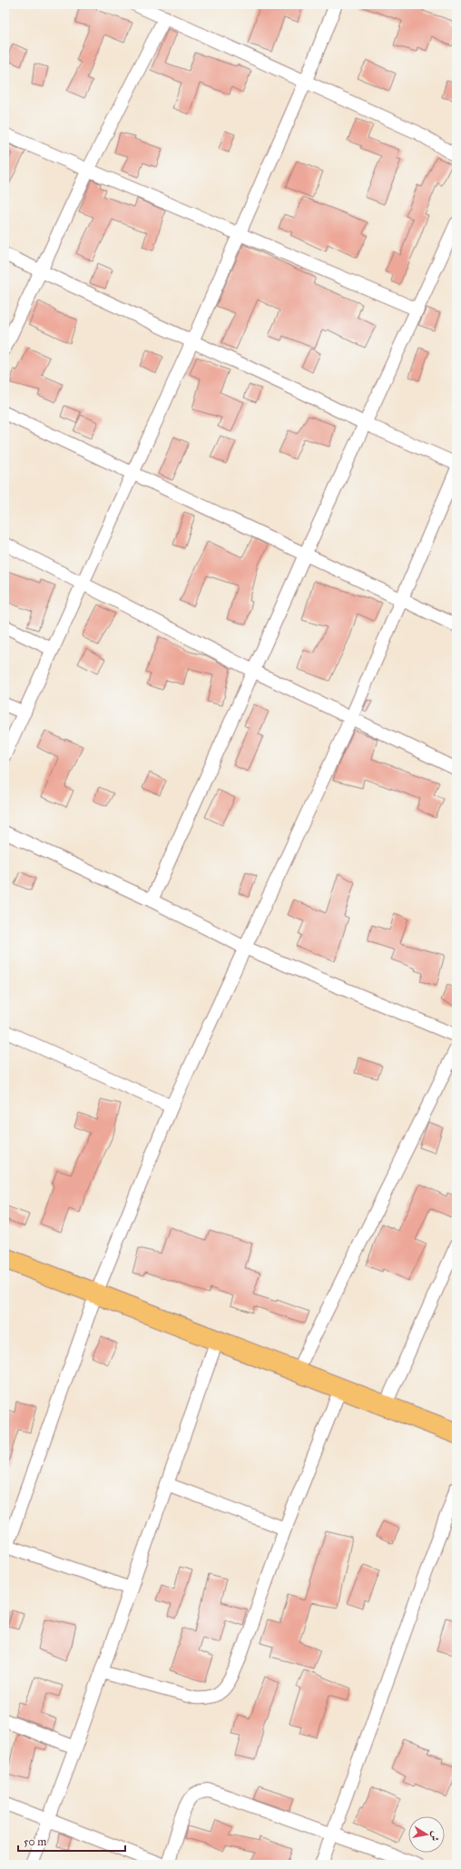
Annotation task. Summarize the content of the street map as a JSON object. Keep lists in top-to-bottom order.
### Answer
{
  "scale_bar": "50 m",
  "north": "right"
}
